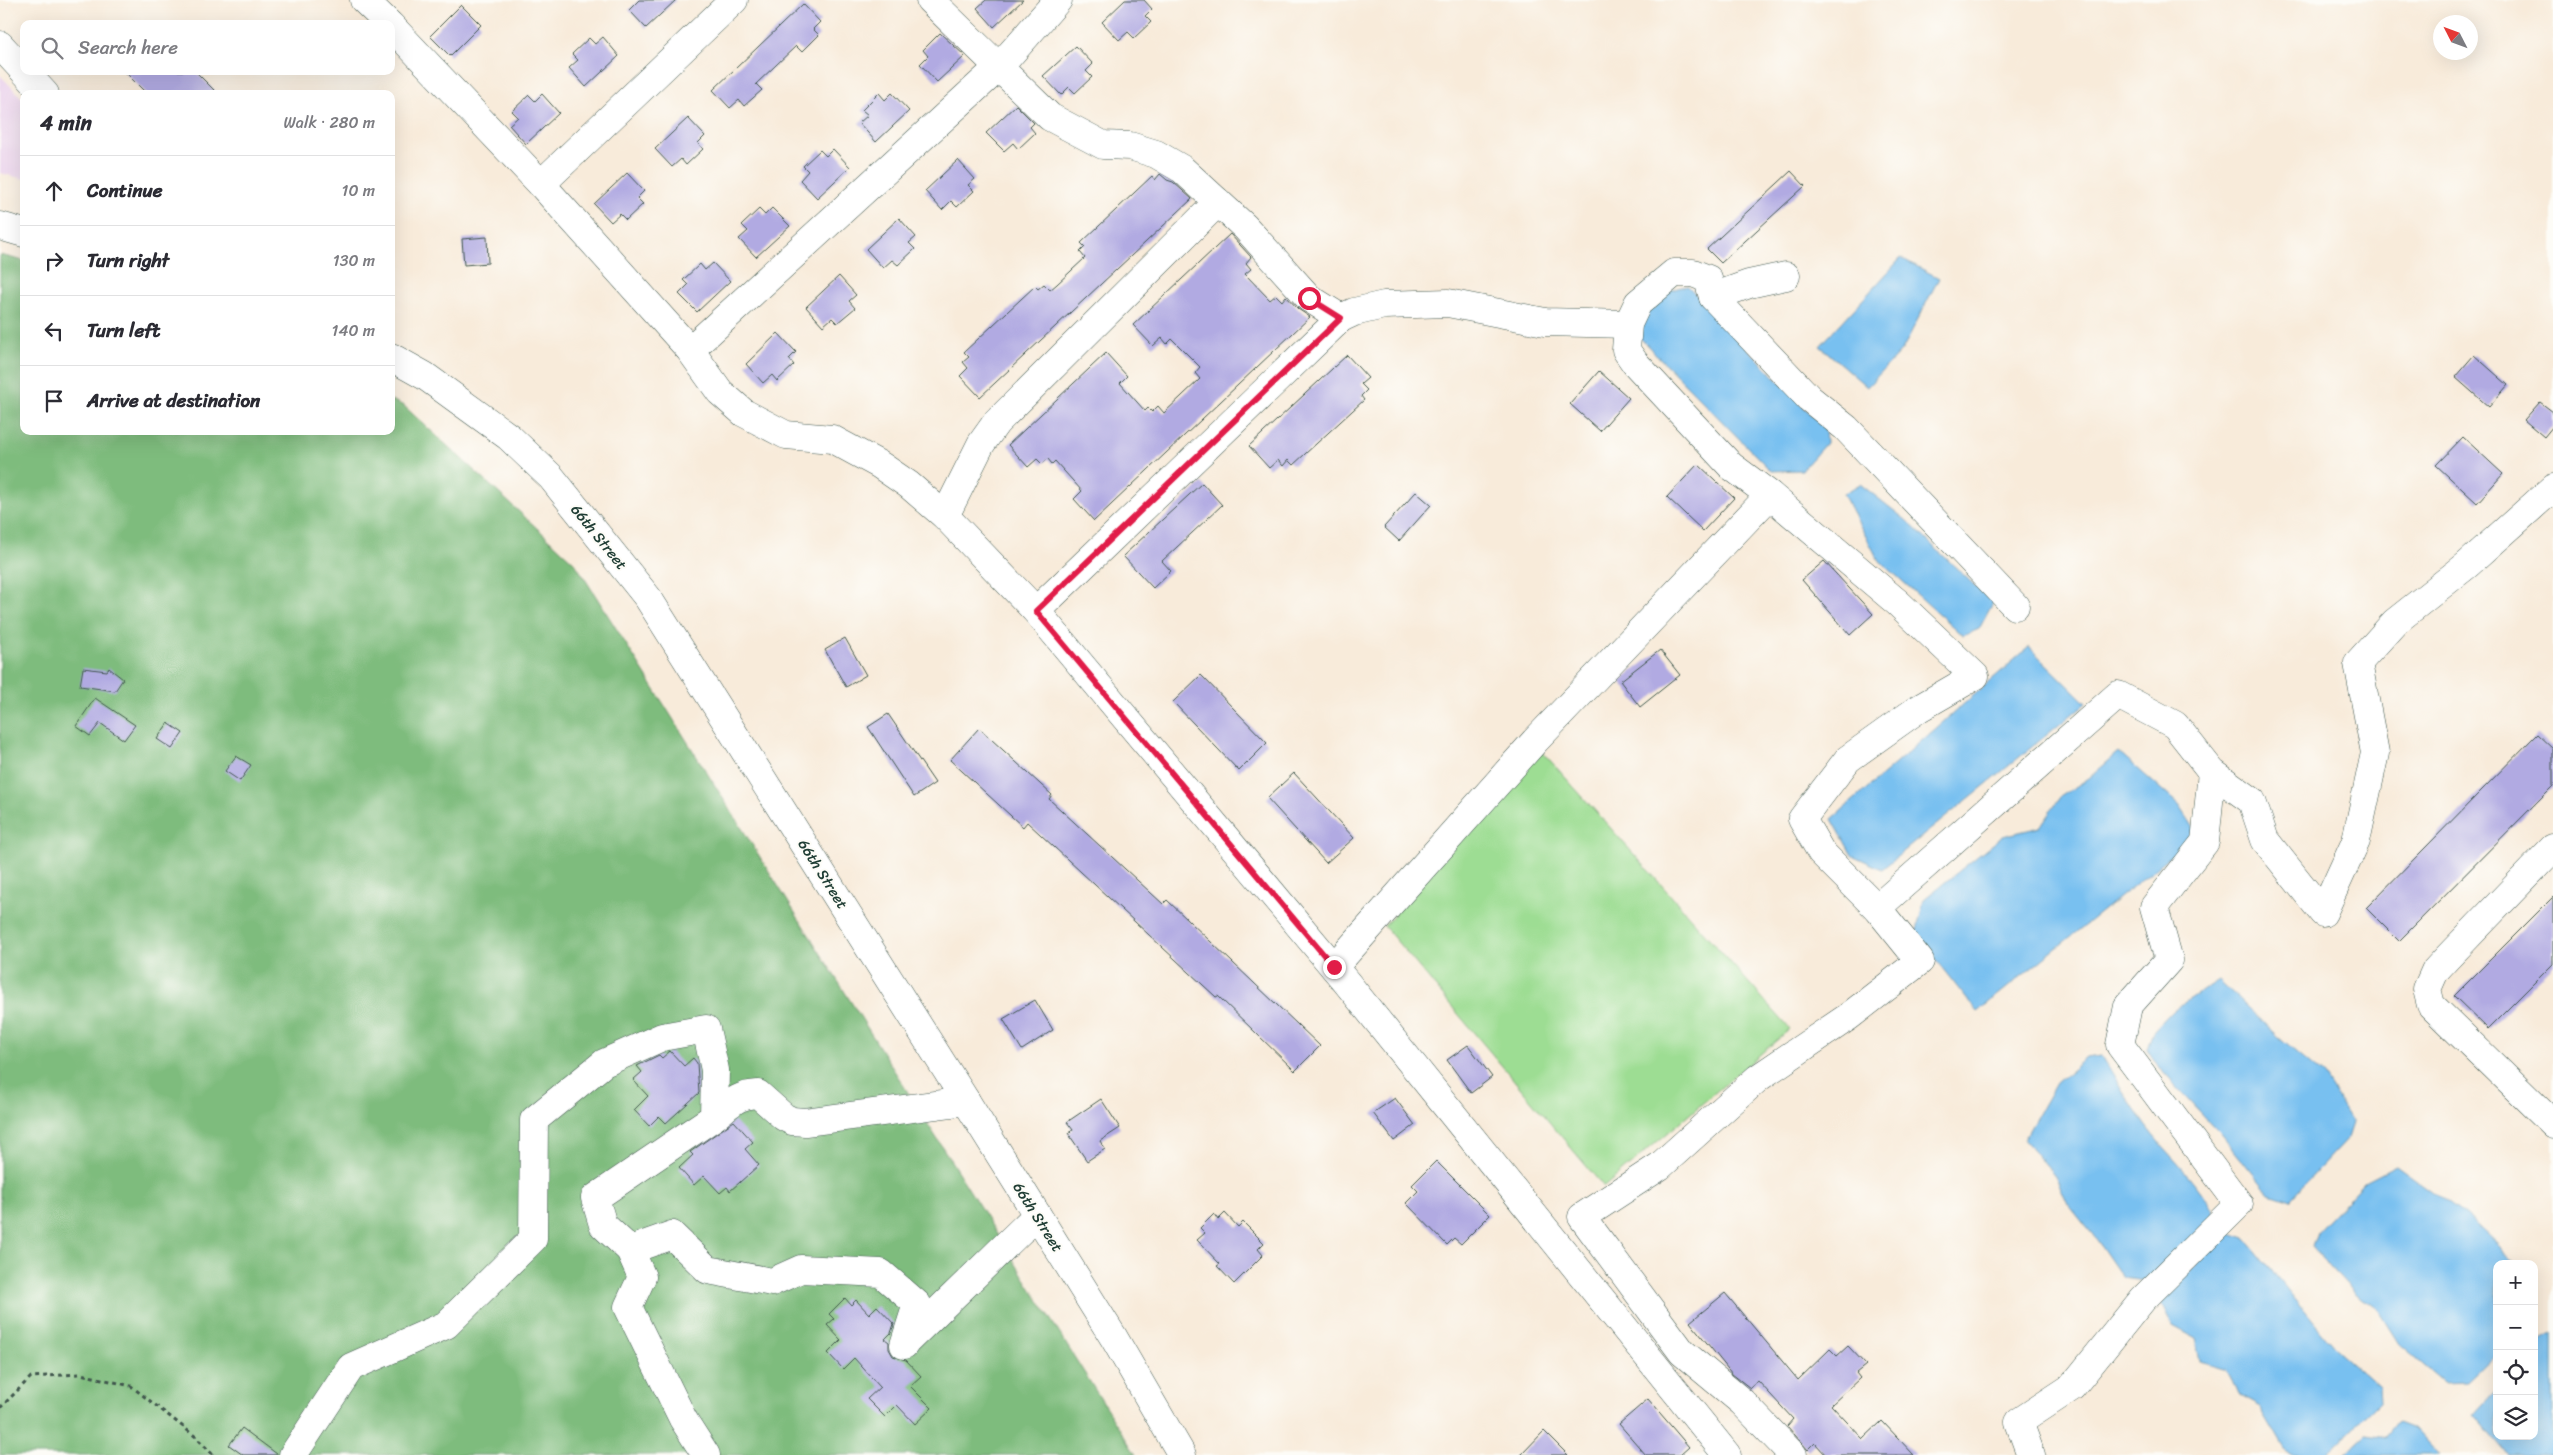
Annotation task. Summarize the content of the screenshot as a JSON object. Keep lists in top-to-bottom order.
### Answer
{
  "streets": {
    "street": ["66th Street"]
  },
  "north": "top left",
  "page": {
    "search": "Search here",
    "heading": ["4 min", "Walk · 280 m"],
    "list": [
      ["Continue", "10 m"],
      ["Turn right", "130 m"],
      ["Turn left", "140 m"],
      "Arrive at destination"
    ],
    "map_buttons": ["+", "−"]
  }
}
